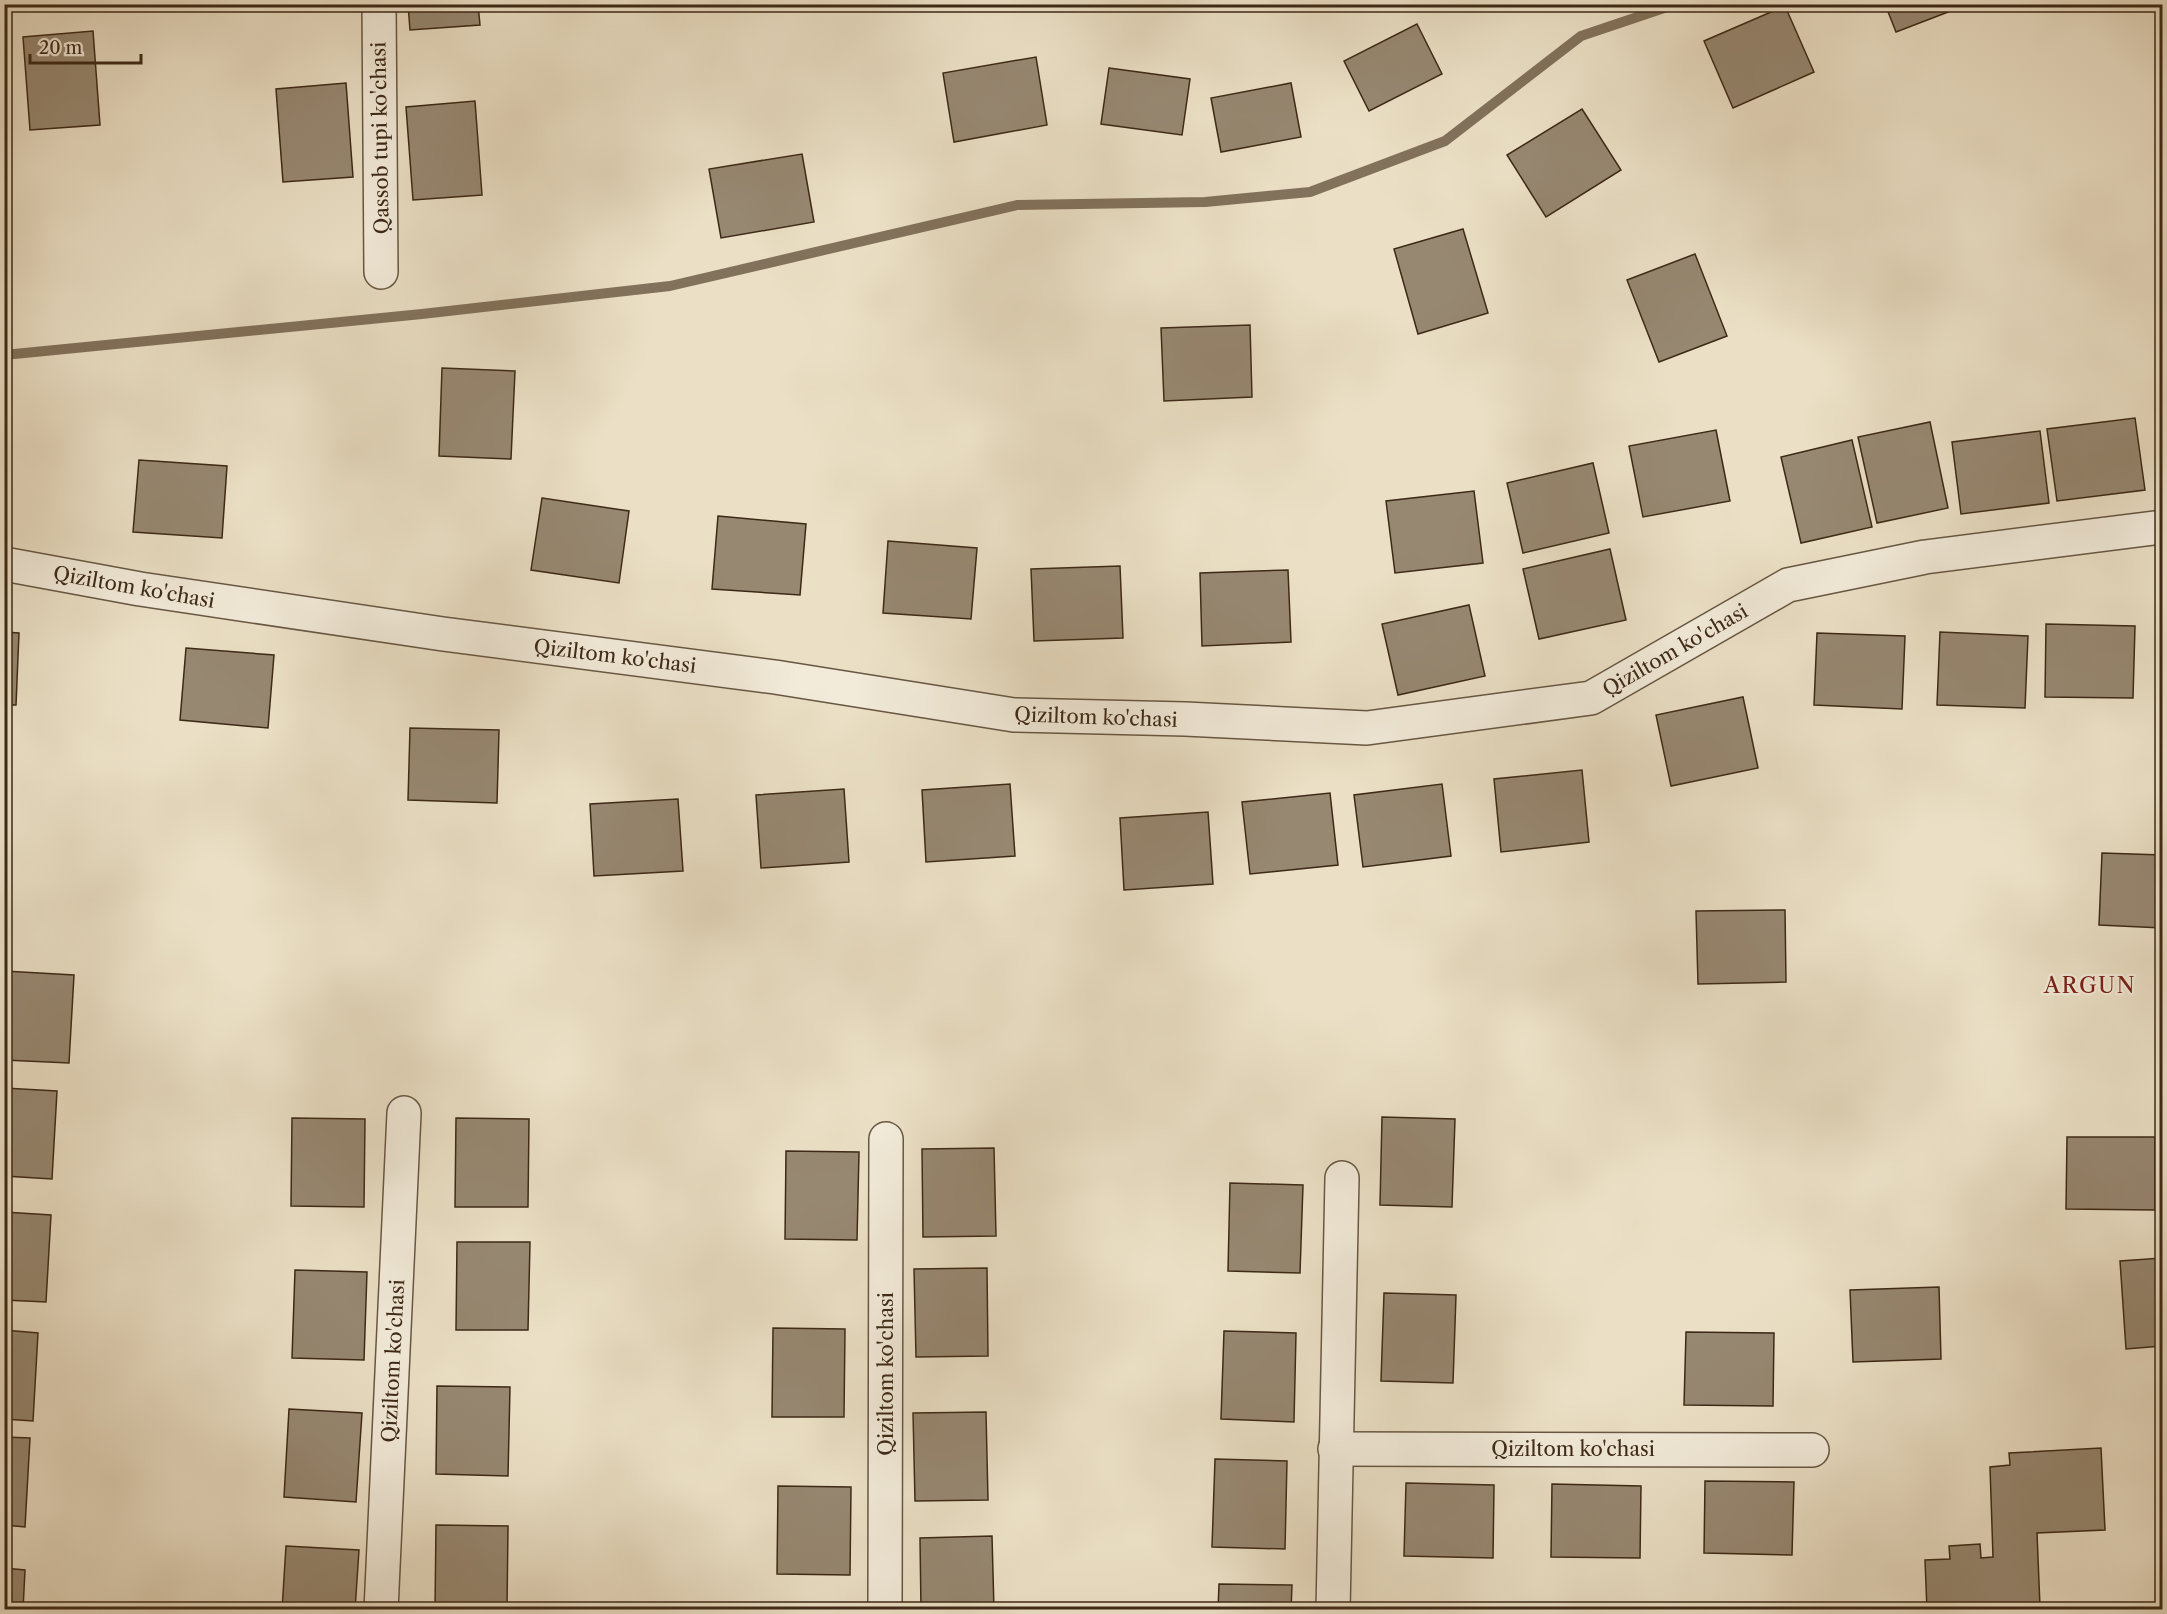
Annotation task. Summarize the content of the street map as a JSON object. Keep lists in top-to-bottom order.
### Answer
{
  "streets": {
    "street": ["Qassob tupi ko'chasi", "Qiziltom ko'chasi"]
  },
  "districts": ["ARGUN"],
  "scale_bar": "20 m"
}
